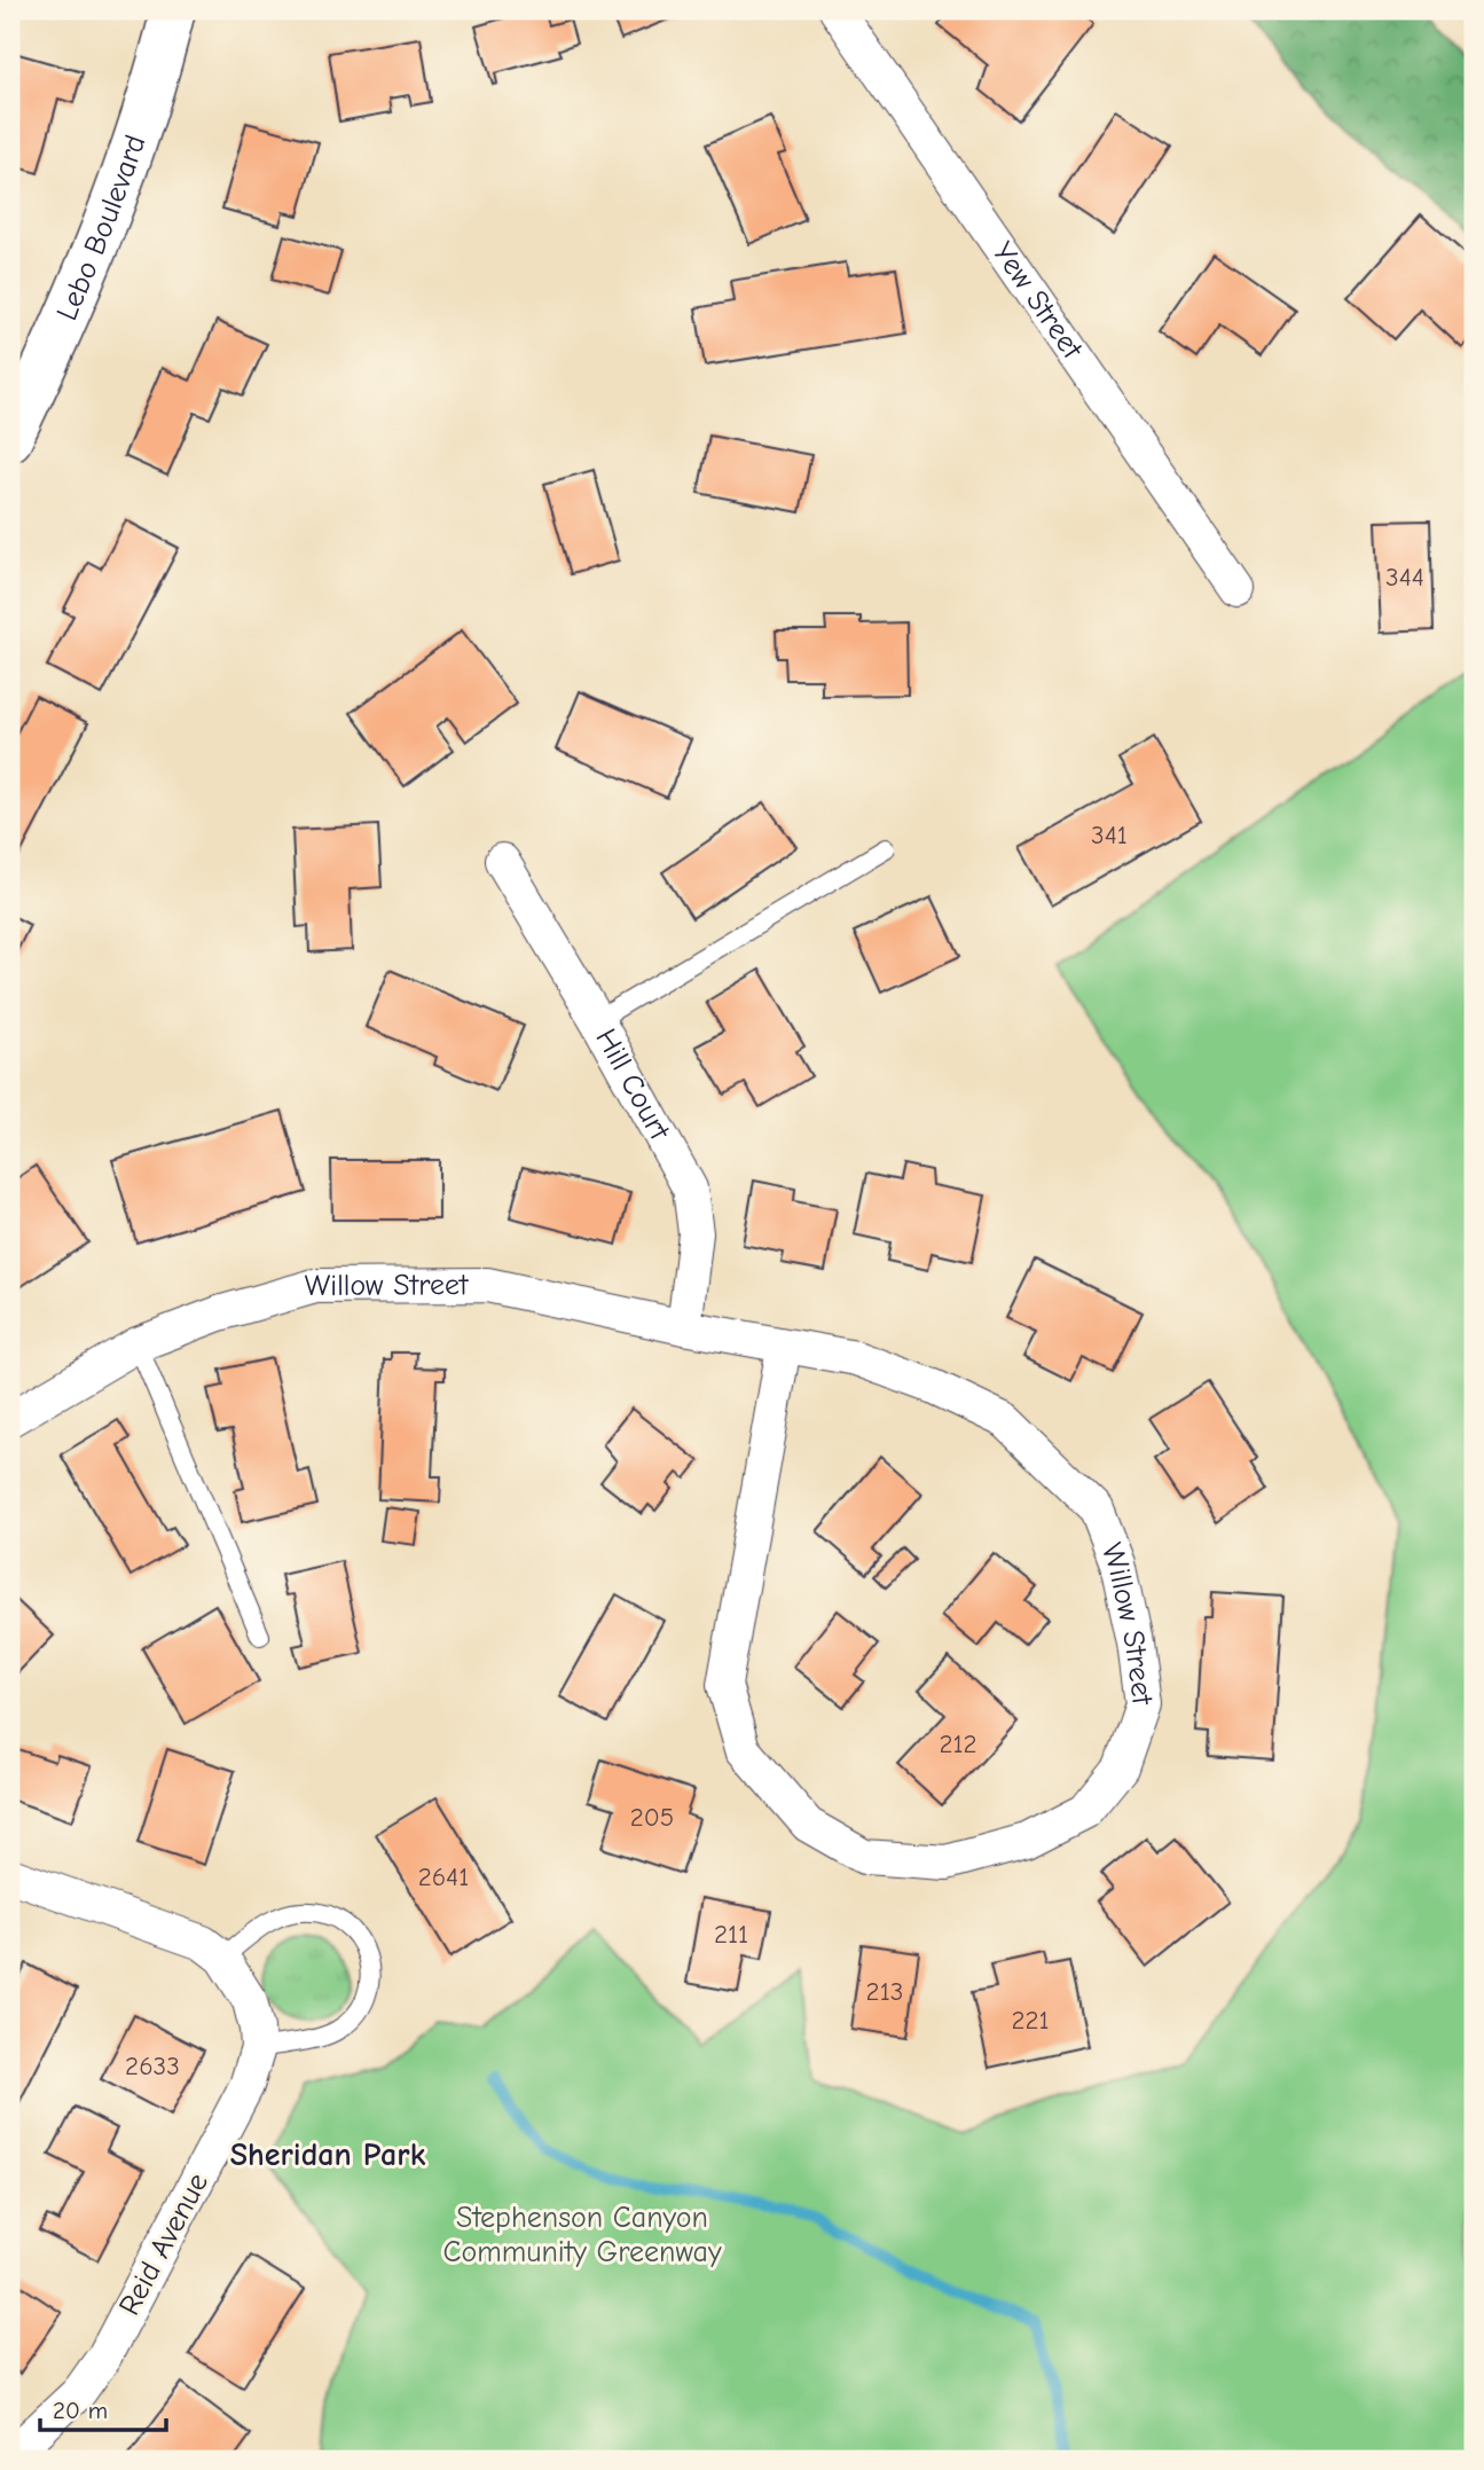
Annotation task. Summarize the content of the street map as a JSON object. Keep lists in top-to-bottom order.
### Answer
{
  "streets": {
    "main road": ["Lebo Boulevard"],
    "street": [
      "Yew Street",
      "Hill Court",
      "Willow Street",
      "Reid Avenue"
    ]
  },
  "crossings": [
    ["Hill Court", "Willow Street"]
  ],
  "districts": ["Sheridan Park"],
  "parks": ["Stephenson Canyon Community Greenway"],
  "house_numbers": [
    "344",
    "341",
    "212",
    "205",
    "2641",
    "211",
    "213",
    "221",
    "2633"
  ],
  "scale_bar": "20 m"
}
